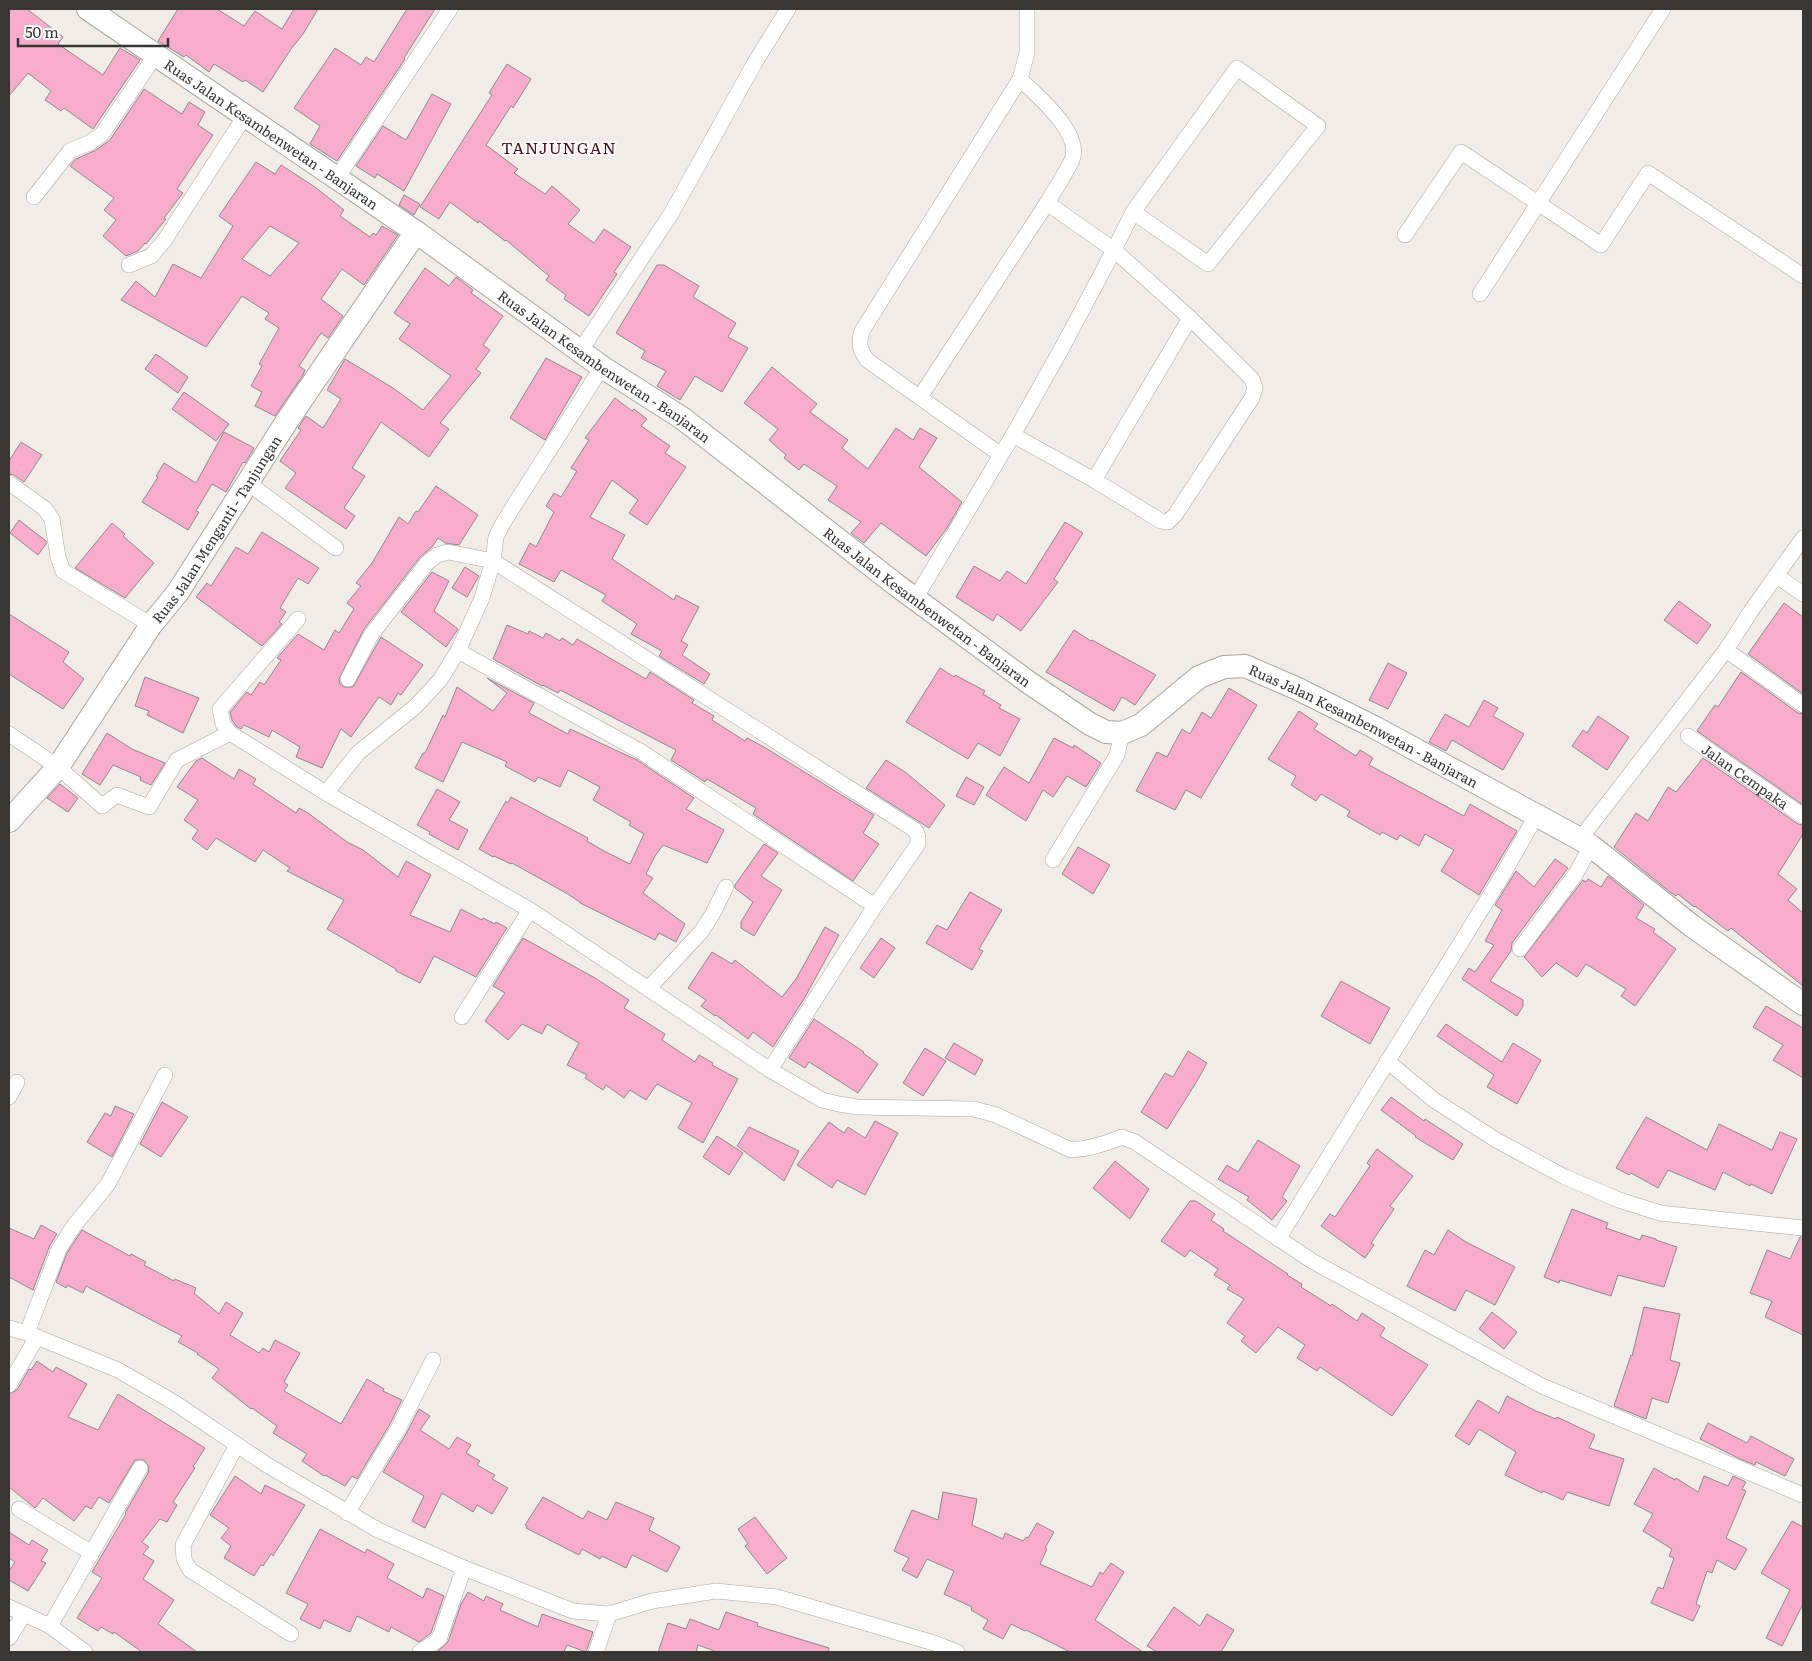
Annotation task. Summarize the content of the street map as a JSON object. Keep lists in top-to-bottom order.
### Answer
{
  "streets": {
    "main road": ["Ruas Jalan Kesambenwetan - Banjaran", "Ruas Jalan Menganti - Tanjungan"],
    "street": ["Jalan Cempaka"]
  },
  "crossings": [
    ["Ruas Jalan Kesambenwetan - Banjaran", "Ruas Jalan Menganti - Tanjungan"]
  ],
  "districts": ["TANJUNGAN"],
  "scale_bar": "50 m"
}
